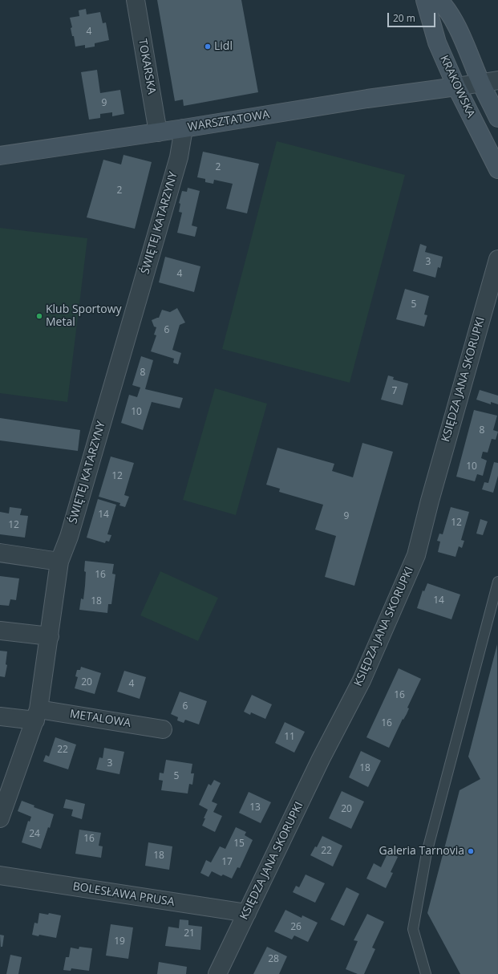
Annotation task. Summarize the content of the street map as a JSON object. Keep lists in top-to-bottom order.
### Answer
{
  "streets": {
    "street": [
      "TOKARSKA",
      "KRAKOWSKA",
      "WARSZTATOWA",
      "ŚWIĘTEJ KATARZYNY",
      "KSIĘDZA JANA SKORUPKI",
      "METALOWA",
      "BOLESŁAWA PRUSA"
    ]
  },
  "crossings": [
    ["TOKARSKA", "WARSZTATOWA"],
    ["KRAKOWSKA", "WARSZTATOWA"],
    ["WARSZTATOWA", "ŚWIĘTEJ KATARZYNY"],
    ["ŚWIĘTEJ KATARZYNY", "METALOWA"],
    ["KSIĘDZA JANA SKORUPKI", "BOLESŁAWA PRUSA"]
  ],
  "places": ["Lidl", "Klub Sportowy Metal", "Galeria Tarnovia"],
  "house_numbers": [
    "4",
    "9",
    "2",
    "2",
    "3",
    "4",
    "5",
    "6",
    "8",
    "7",
    "10",
    "8",
    "10",
    "12",
    "14",
    "9",
    "12",
    "12",
    "16",
    "14",
    "18",
    "20",
    "4",
    "16",
    "6",
    "16",
    "11",
    "22",
    "3",
    "18",
    "5",
    "13",
    "20",
    "24",
    "16",
    "15",
    "22",
    "18",
    "17",
    "26",
    "21",
    "19",
    "28"
  ],
  "scale_bar": "20 m"
}
